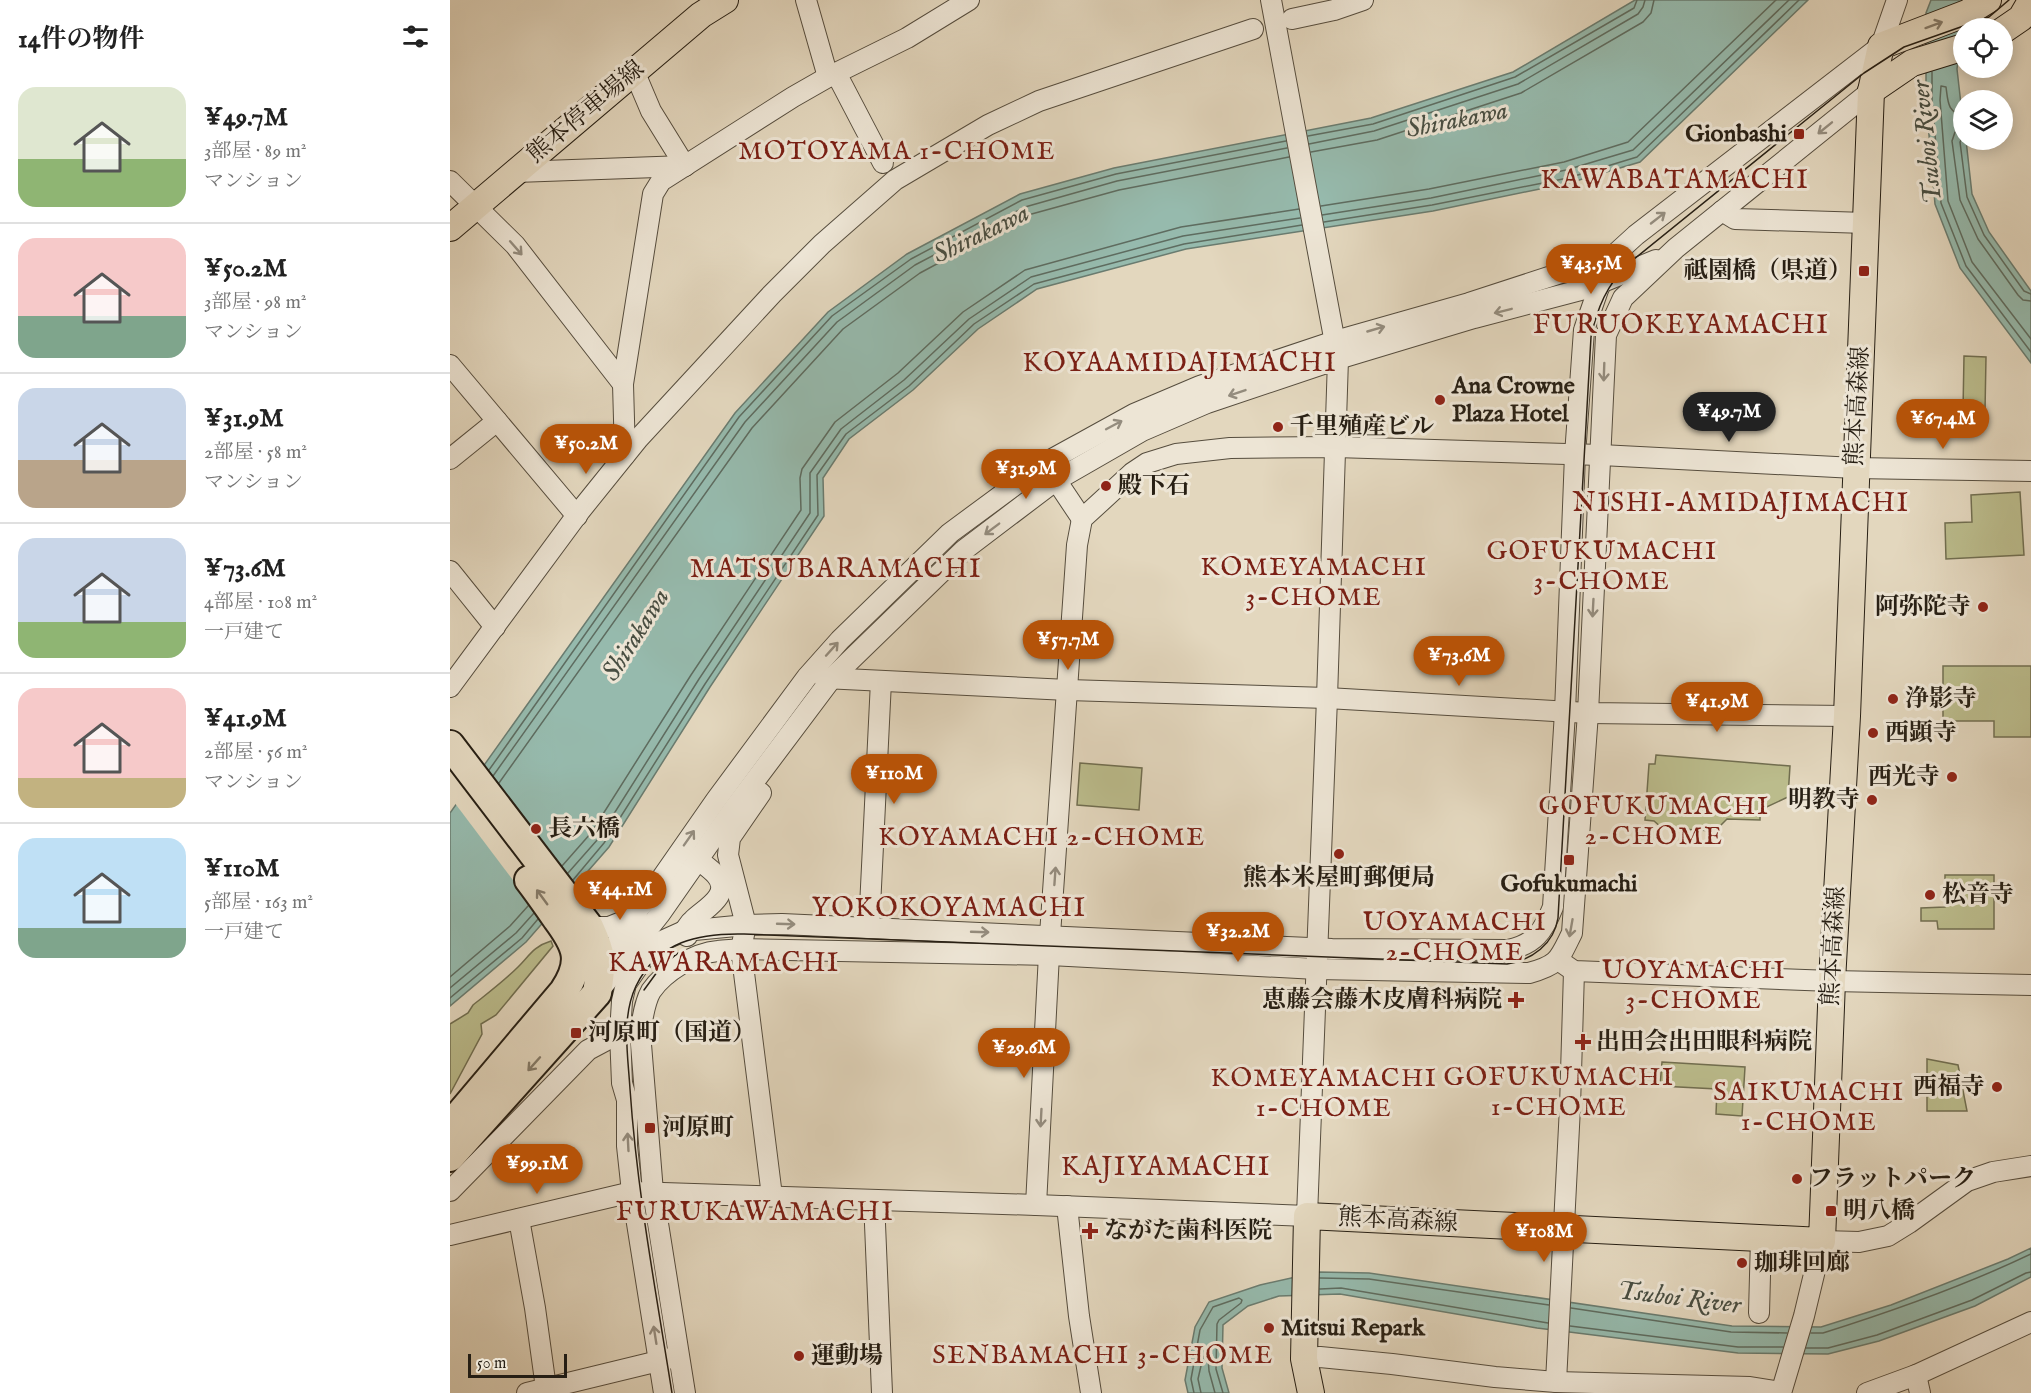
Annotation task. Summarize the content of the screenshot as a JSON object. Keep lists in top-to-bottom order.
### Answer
{
  "streets": {
    "main road": ["熊本停車場線", "熊本高森線"]
  },
  "districts": [
    "MOTOYAMA 1-CHOME",
    "KAWABATAMACHI",
    "FURUOKEYAMACHI",
    "KOYAAMIDAJIMACHI",
    "NISHI-AMIDAJIMACHI",
    "GOFUKUMACHI 3-CHOME",
    "KOMEYAMACHI 3-CHOME",
    "MATSUBARAMACHI",
    "GOFUKUMACHI 2-CHOME",
    "KOYAMACHI 2-CHOME",
    "YOKOKOYAMACHI",
    "UOYAMACHI 2-CHOME",
    "KAWARAMACHI",
    "UOYAMACHI 3-CHOME",
    "GOFUKUMACHI 1-CHOME",
    "KOMEYAMACHI 1-CHOME",
    "SAIKUMACHI 1-CHOME",
    "KAJIYAMACHI",
    "FURUKAWAMACHI",
    "SENBAMACHI 3-CHOME"
  ],
  "water": ["Shirakawa", "Tsuboi River"],
  "places": {
    "transit": [
      "Gionbashi",
      "祗園橋（県道）",
      "Gofukumachi",
      "河原町（国道）",
      "河原町",
      "明八橋"
    ],
    "other": [
      "Ana Crowne Plaza Hotel",
      "千里殖産ビル",
      "殿下石",
      "阿弥陀寺",
      "浄影寺",
      "西顕寺",
      "西光寺",
      "明教寺",
      "長六橋",
      "熊本米屋町郵便局",
      "松音寺",
      "西福寺",
      "フラットパーク",
      "珈琲回廊",
      "Mitsui Repark",
      "運動場"
    ],
    "health": ["恵藤会藤木皮膚科病院", "出田会出田眼科病院", "ながた歯科医院"]
  },
  "scale_bar": "50 m",
  "page": {
    "heading": "14件の物件",
    "list": [
      {
        "name": "¥49.7M",
        "note": "3部屋 · 89 m² · マンション"
      },
      {
        "name": "¥50.2M",
        "note": "3部屋 · 98 m² · マンション"
      },
      {
        "name": "¥31.9M",
        "note": "2部屋 · 58 m² · マンション"
      },
      {
        "name": "¥73.6M",
        "note": "4部屋 · 108 m² · 一戸建て"
      },
      {
        "name": "¥41.9M",
        "note": "2部屋 · 56 m² · マンション"
      },
      {
        "name": "¥110M",
        "note": "5部屋 · 163 m² · 一戸建て"
      }
    ],
    "price": [
      "¥43.5M",
      "¥49.7M",
      "¥67.4M",
      "¥50.2M",
      "¥31.9M",
      "¥57.7M",
      "¥73.6M",
      "¥41.9M",
      "¥110M",
      "¥44.1M",
      "¥32.2M",
      "¥29.6M",
      "¥99.1M",
      "¥108M"
    ],
    "scale": "50 m"
  }
}
